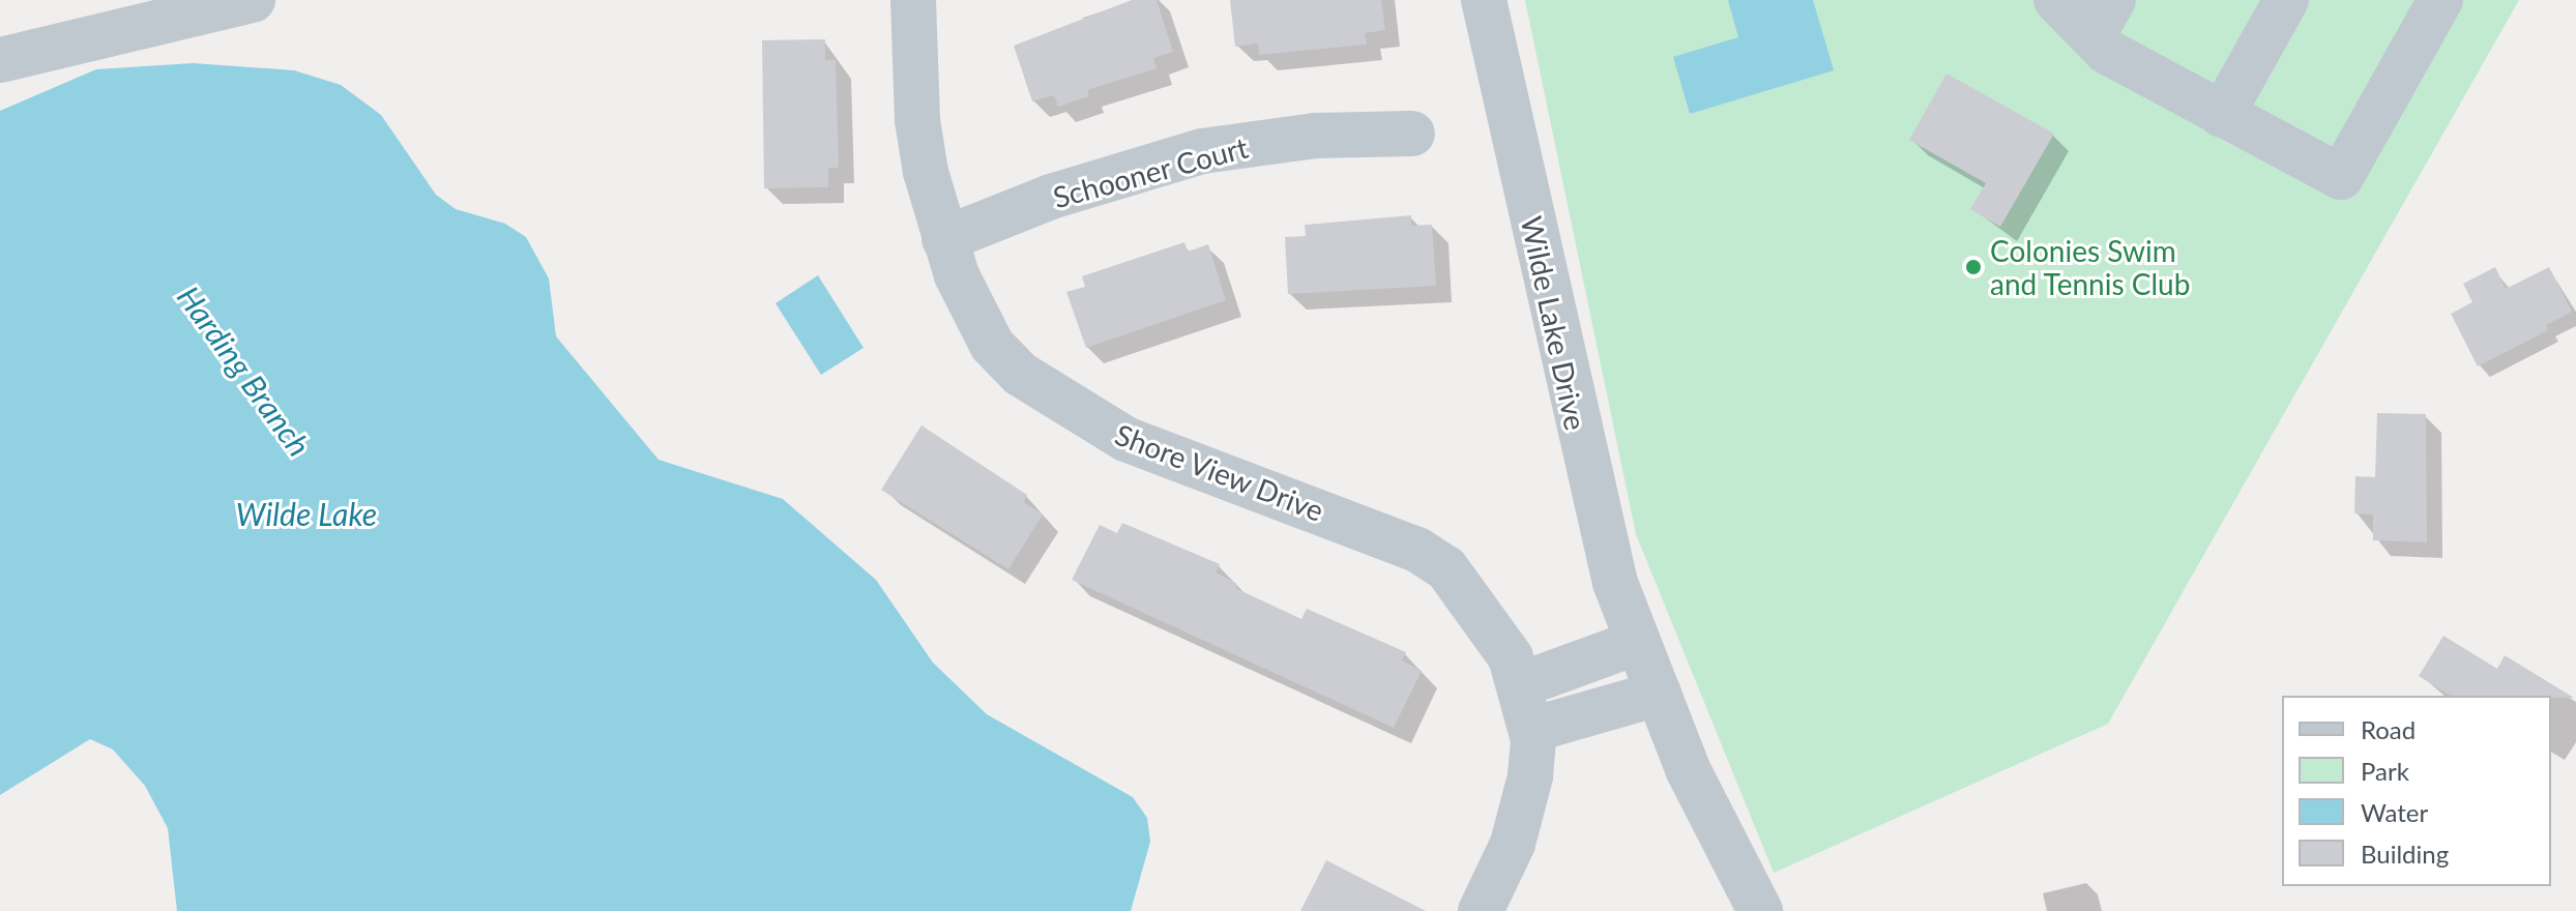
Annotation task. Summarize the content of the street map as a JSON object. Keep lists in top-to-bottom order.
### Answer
{
  "streets": {
    "street": ["Schooner Court", "Wilde Lake Drive", "Shore View Drive"]
  },
  "crossings": [
    ["Schooner Court", "Shore View Drive"]
  ],
  "water": ["Harding Branch", "Wilde Lake"],
  "places": ["Colonies Swim and Tennis Club"],
  "legend": [
    "Road",
    "Park",
    "Water",
    "Building"
  ]
}
